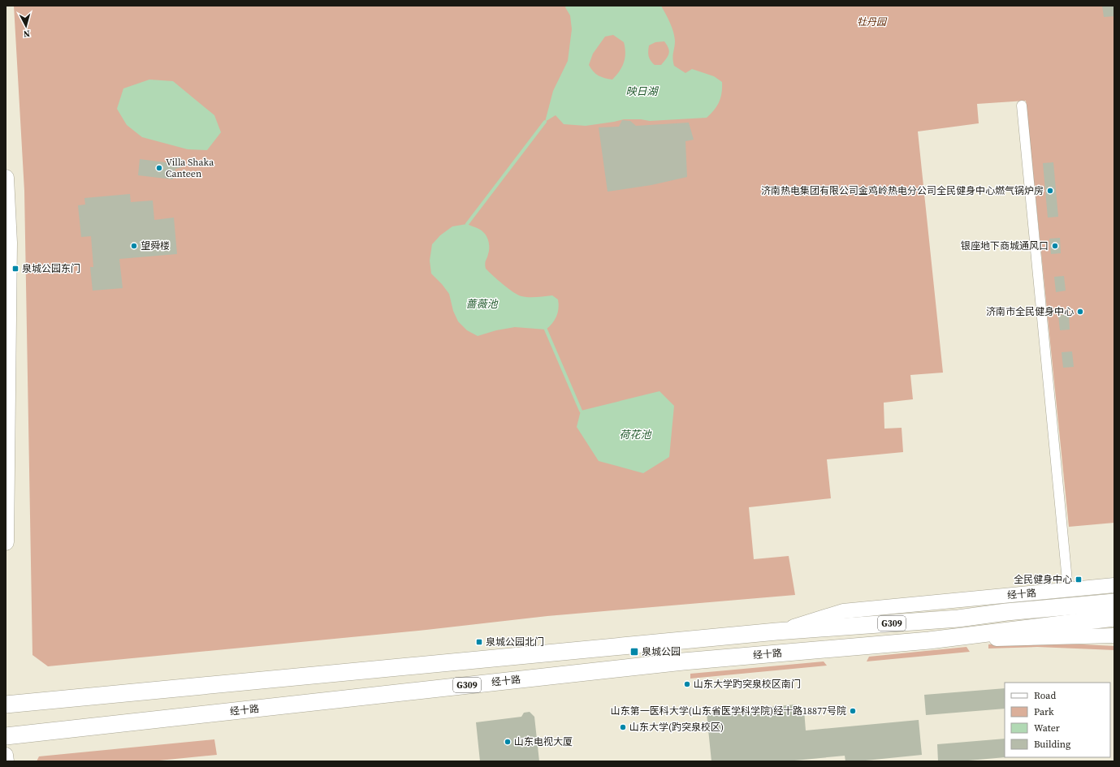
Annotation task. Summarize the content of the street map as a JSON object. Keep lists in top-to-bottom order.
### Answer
{
  "streets": {
    "highway": ["经十路", "G309"]
  },
  "water": ["映日湖", "蔷薇池", "荷花池"],
  "parks": ["牡丹园"],
  "places": {
    "other": [
      "Villa Shaka Canteen",
      "济南热电集团有限公司金鸡岭热电分公司全民健身中心燃气锅炉房",
      "望舜楼",
      "银座地下商城通风口",
      "济南市全民健身中心",
      "山东大学趵突泉校区南门",
      "山东第一医科大学(山东省医学科学院)经十路18877号院",
      "山东大学(趵突泉校区)",
      "山东电视大厦"
    ],
    "transit": [
      "泉城公园东门",
      "全民健身中心",
      "泉城公园北门",
      "泉城公园"
    ]
  },
  "legend": [
    "Road",
    "Park",
    "Water",
    "Building"
  ],
  "north": "bottom"
}
